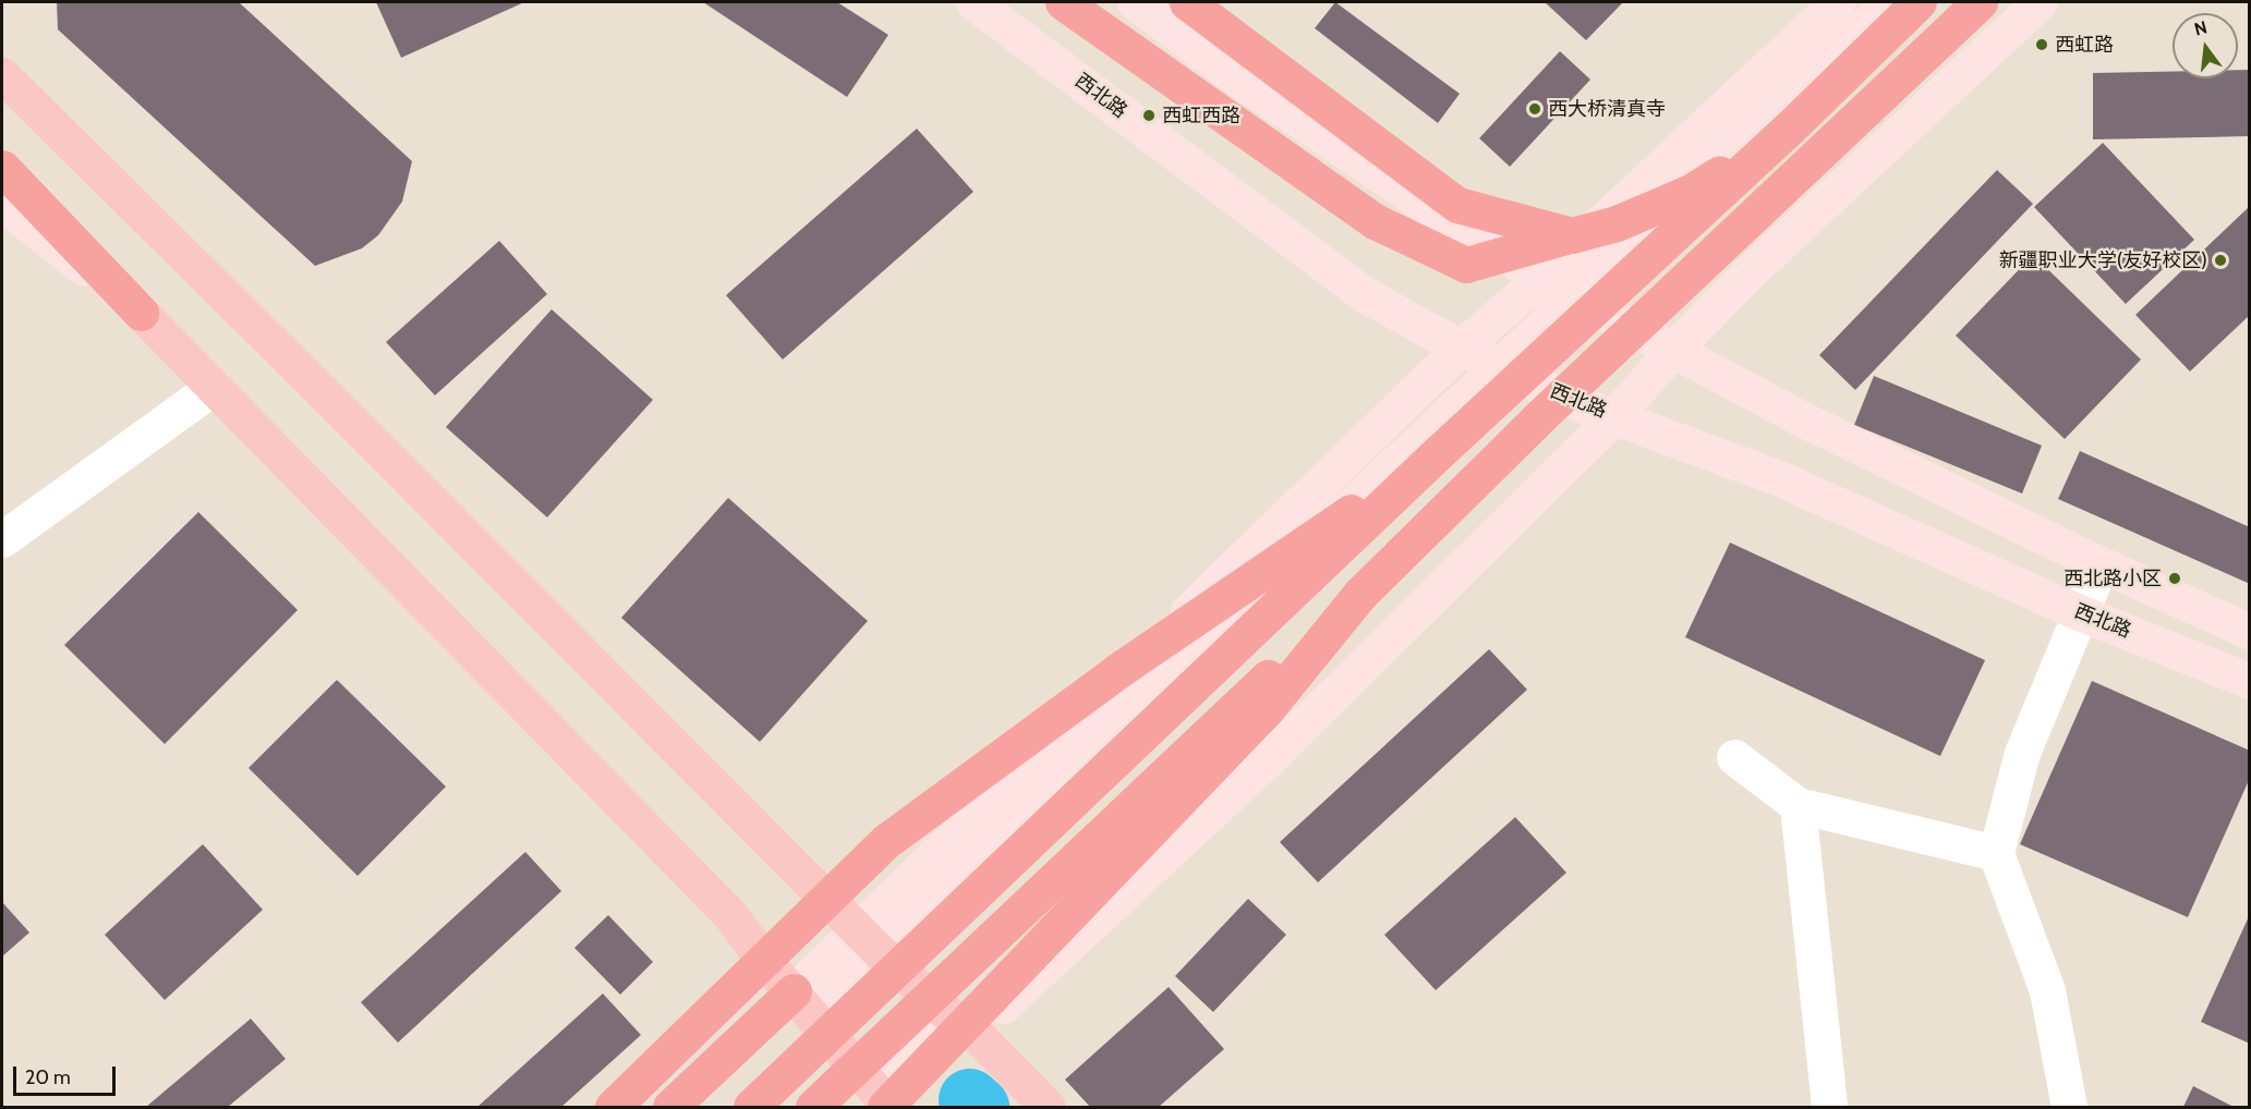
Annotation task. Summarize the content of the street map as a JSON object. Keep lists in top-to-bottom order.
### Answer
{
  "streets": {
    "main road": ["西北路"]
  },
  "places": [
    "西虹路",
    "西大桥清真寺",
    "西虹西路",
    "新疆职业大学(友好校区)",
    "西北路小区"
  ],
  "scale_bar": "20 m",
  "north": "top"
}
